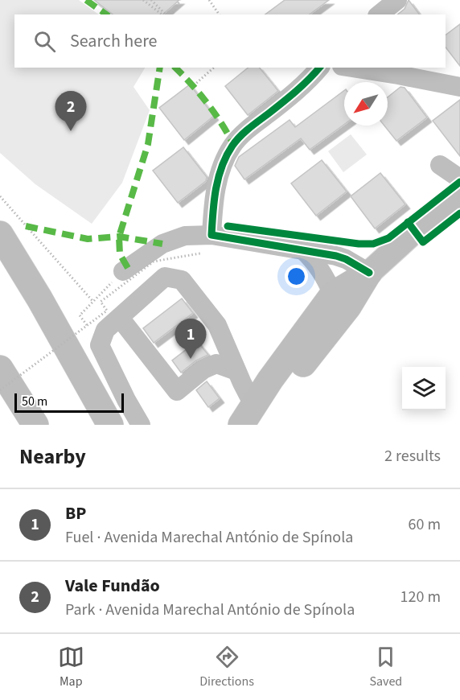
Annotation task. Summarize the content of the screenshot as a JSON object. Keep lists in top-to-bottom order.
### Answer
{
  "scale_bar": "50 m",
  "north": "bottom left",
  "page": {
    "search": "Search here",
    "pins": ["2", "1"],
    "scale": "50 m",
    "heading": ["Nearby", "2 results"],
    "list": [
      {
        "mark": "1",
        "name": "BP",
        "note": "Fuel · Avenida Marechal António de Spínola",
        "value": "60 m"
      },
      {
        "mark": "2",
        "name": "Vale Fundão",
        "note": "Park · Avenida Marechal António de Spínola",
        "value": "120 m"
      }
    ],
    "nav": ["Map", "Directions", "Saved"]
  }
}
